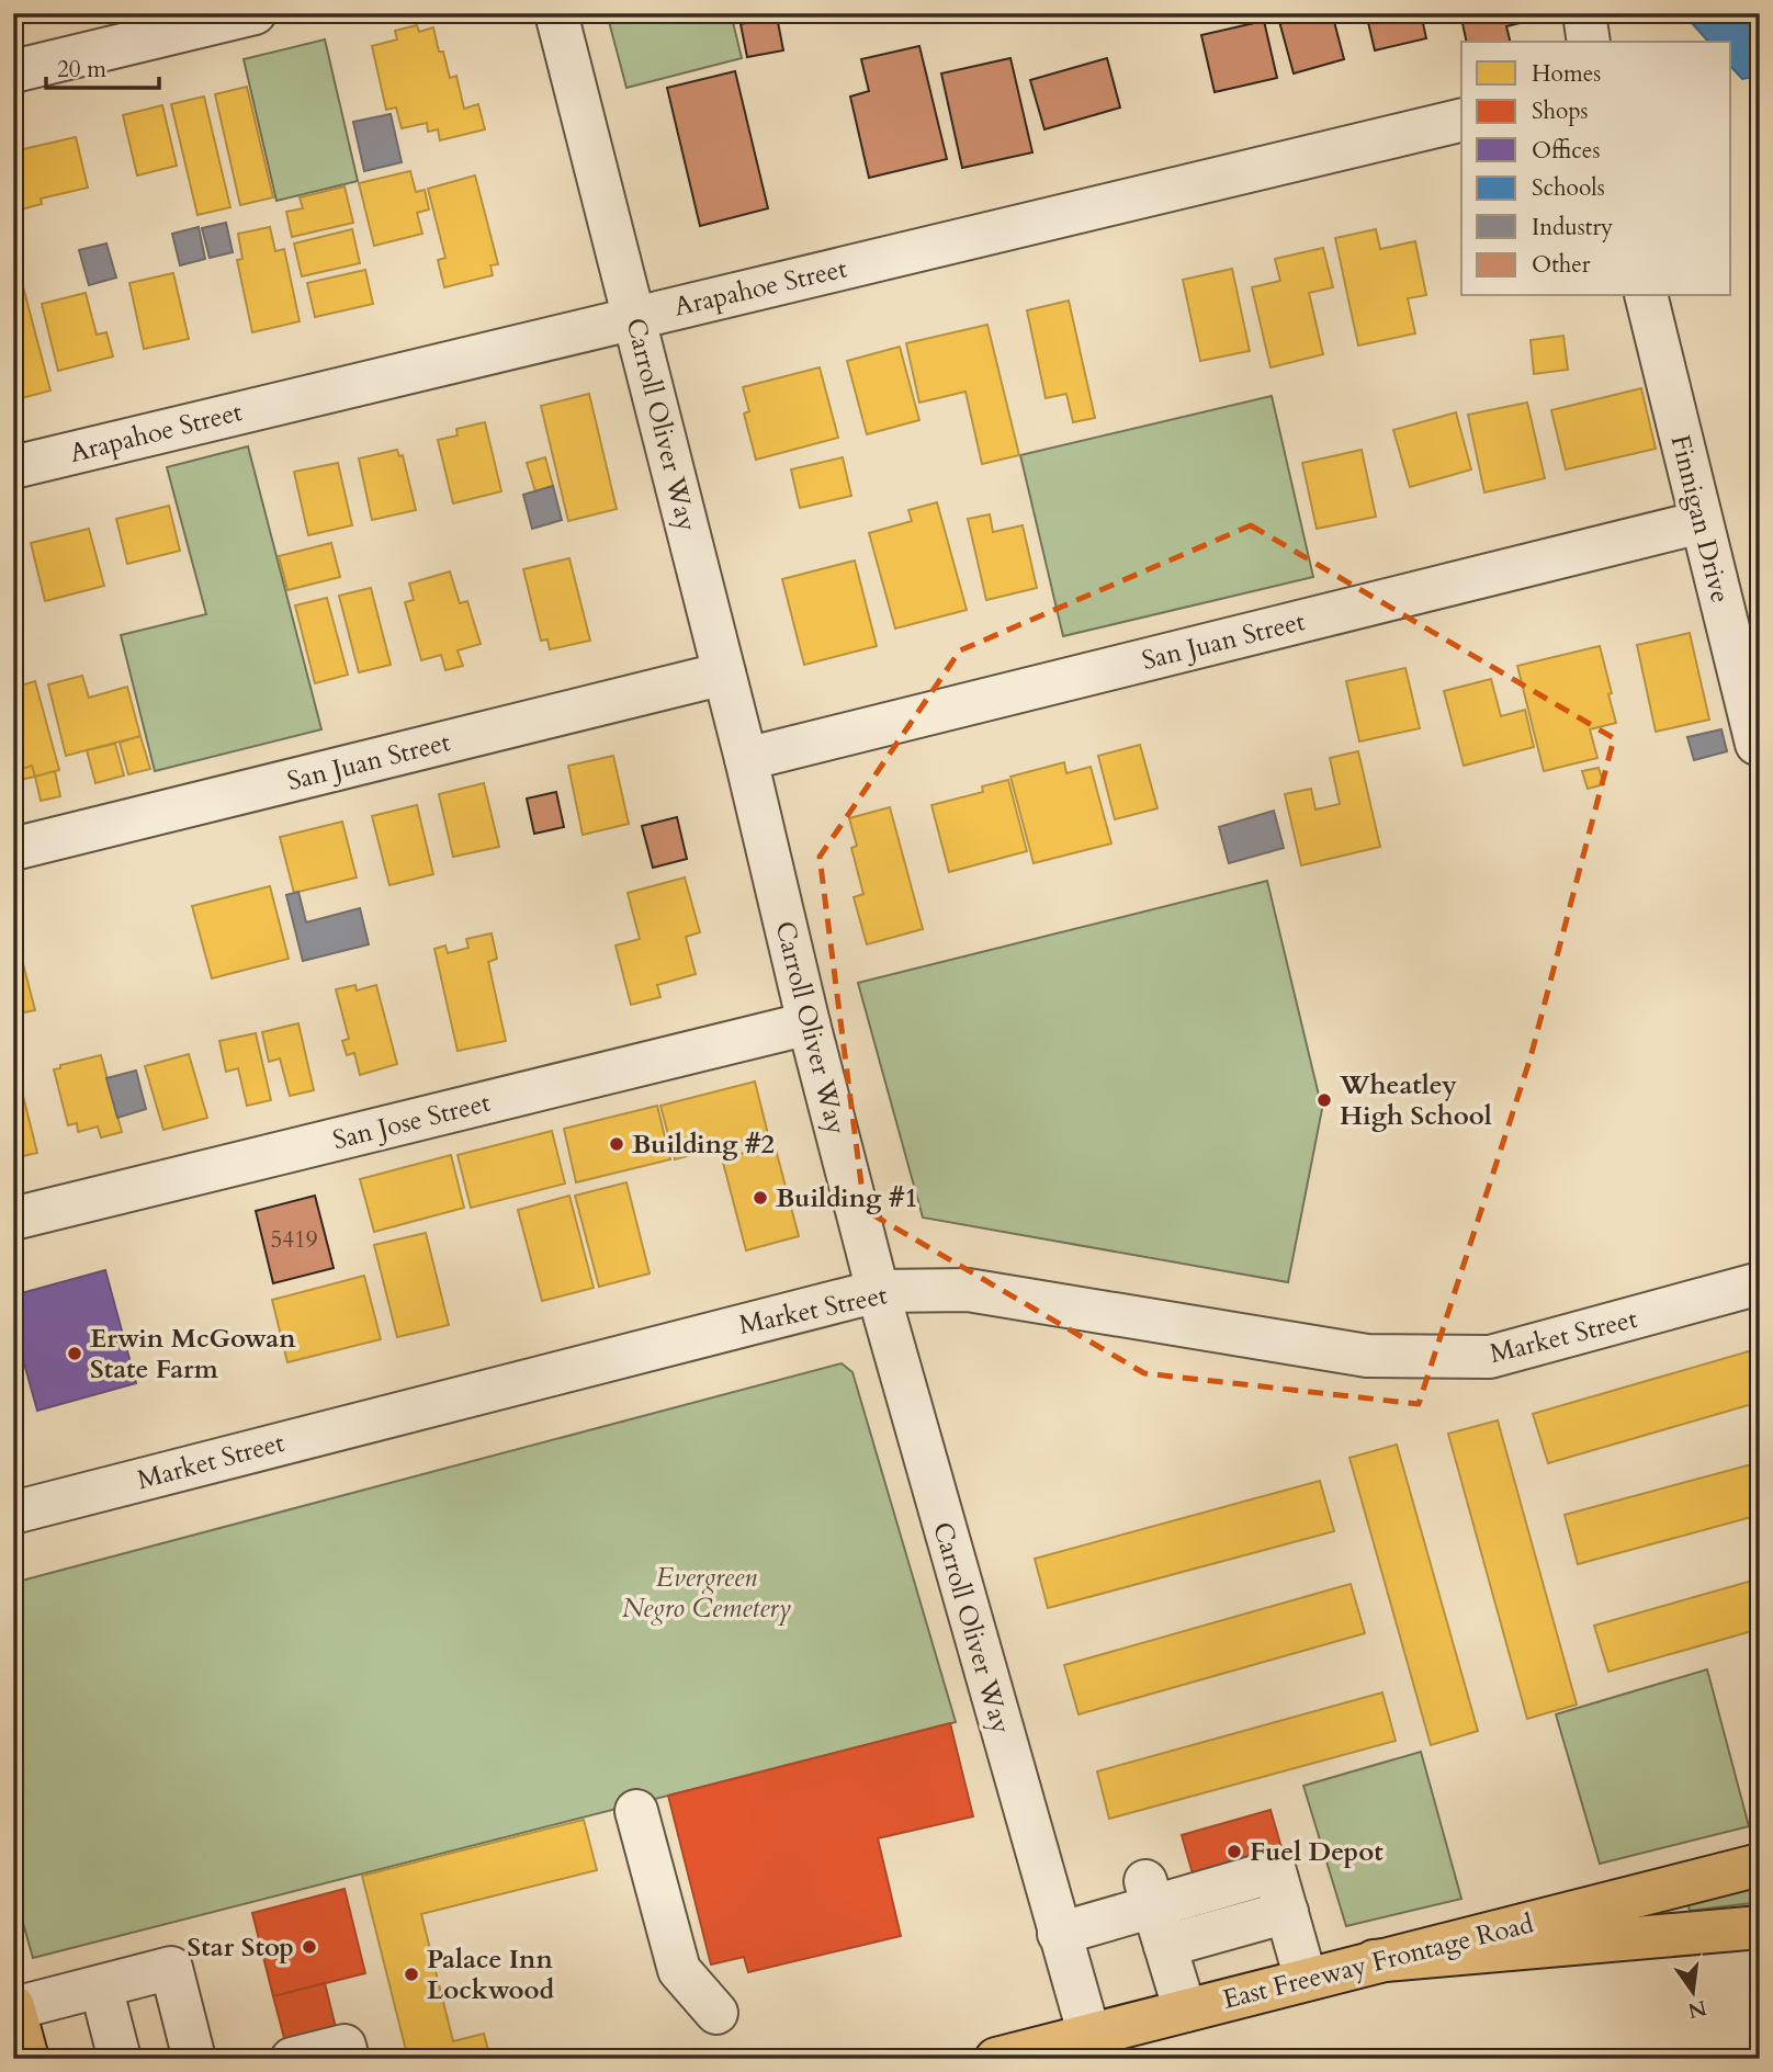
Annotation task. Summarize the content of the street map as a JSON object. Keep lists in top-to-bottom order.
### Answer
{
  "streets": {
    "main road": ["East Freeway Frontage Road"],
    "street": [
      "Arapahoe Street",
      "Carroll Oliver Way",
      "Finnigan Drive",
      "San Juan Street",
      "San Jose Street",
      "Market Street"
    ]
  },
  "crossings": [
    ["Arapahoe Street", "Carroll Oliver Way"],
    ["Carroll Oliver Way", "San Juan Street"],
    ["Carroll Oliver Way", "San Jose Street"],
    ["Carroll Oliver Way", "Market Street"],
    ["Carroll Oliver Way", "East Freeway Frontage Road"],
    ["Finnigan Drive", "San Juan Street"]
  ],
  "parks": ["Evergreen Negro Cemetery"],
  "places": [
    "Wheatley High School",
    "Building #2",
    "Building #1",
    "Erwin McGowan State Farm",
    "Fuel Depot",
    "Star Stop",
    "Palace Inn Lockwood"
  ],
  "house_numbers": ["5419"],
  "legend": [
    "Homes",
    "Shops",
    "Offices",
    "Schools",
    "Industry",
    "Other"
  ],
  "scale_bar": "20 m",
  "north": "bottom"
}
